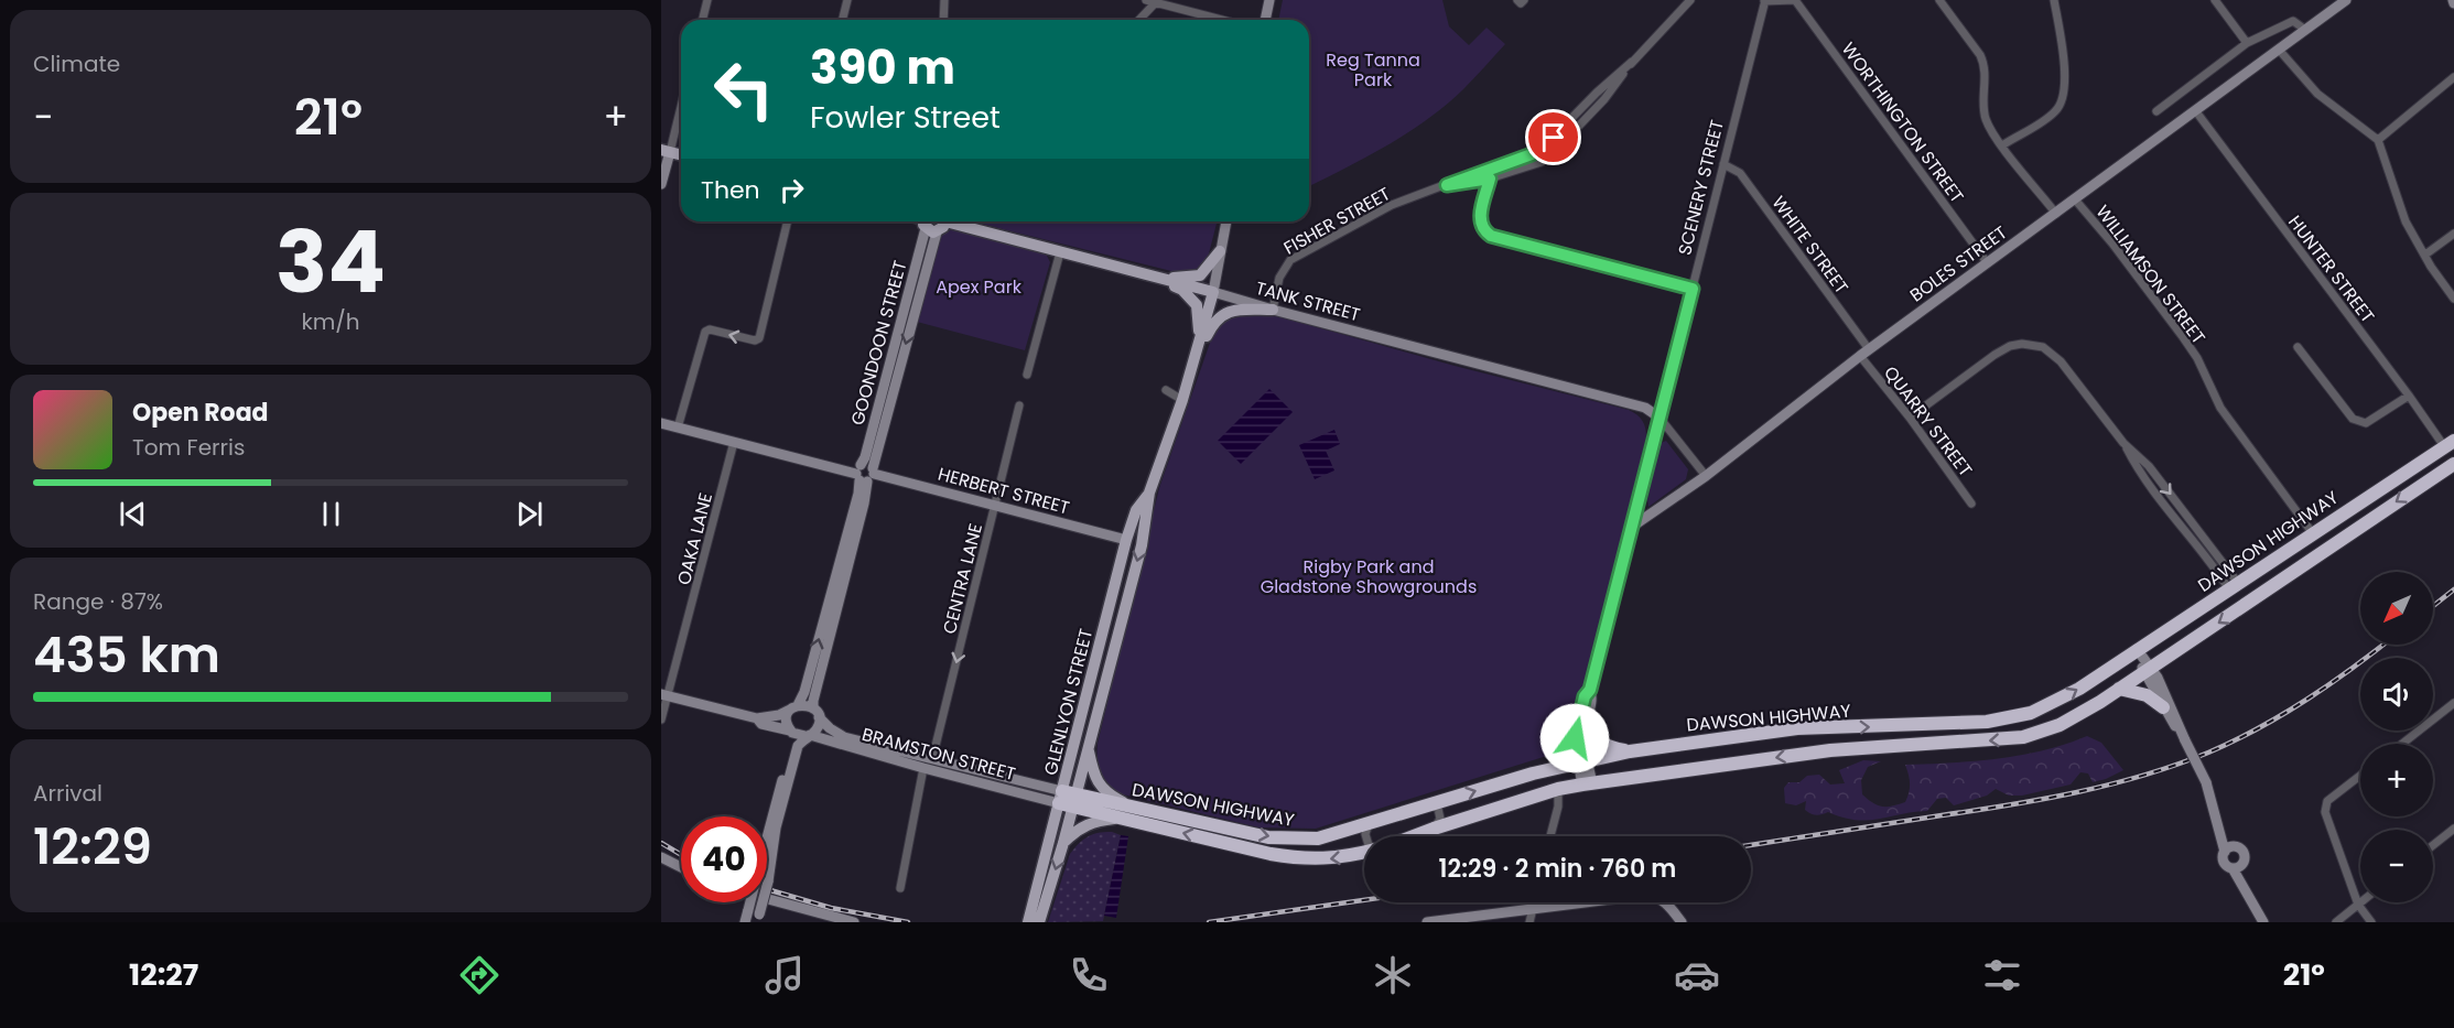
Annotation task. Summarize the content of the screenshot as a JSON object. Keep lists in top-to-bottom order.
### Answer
{
  "streets": {
    "highway": ["DAWSON HIGHWAY"],
    "main road": ["TANK STREET", "GLENLYON STREET"],
    "street": [
      "WORTHINGTON STREET",
      "SCENERY STREET",
      "FISHER STREET",
      "WHITE STREET",
      "BOLES STREET",
      "HUNTER STREET",
      "WILLIAMSON STREET",
      "GOONDOON STREET",
      "QUARRY STREET",
      "HERBERT STREET",
      "OAKA LANE",
      "CENTRA LANE",
      "BRAMSTON STREET"
    ]
  },
  "crossings": [
    ["WORTHINGTON STREET", "SCENERY STREET"],
    ["WORTHINGTON STREET", "BOLES STREET"],
    ["SCENERY STREET", "WHITE STREET"],
    ["SCENERY STREET", "BOLES STREET"],
    ["SCENERY STREET", "TANK STREET"],
    ["SCENERY STREET", "DAWSON HIGHWAY"],
    ["FISHER STREET", "TANK STREET"],
    ["WHITE STREET", "BOLES STREET"],
    ["WHITE STREET", "QUARRY STREET"],
    ["BOLES STREET", "HUNTER STREET"],
    ["BOLES STREET", "WILLIAMSON STREET"],
    ["BOLES STREET", "QUARRY STREET"],
    ["HUNTER STREET", "DAWSON HIGHWAY"],
    ["WILLIAMSON STREET", "DAWSON HIGHWAY"],
    ["TANK STREET", "GLENLYON STREET"],
    ["GOONDOON STREET", "HERBERT STREET"],
    ["GOONDOON STREET", "BRAMSTON STREET"],
    ["HERBERT STREET", "OAKA LANE"],
    ["HERBERT STREET", "CENTRA LANE"],
    ["HERBERT STREET", "GLENLYON STREET"],
    ["OAKA LANE", "BRAMSTON STREET"],
    ["DAWSON HIGHWAY", "GLENLYON STREET"],
    ["DAWSON HIGHWAY", "BRAMSTON STREET"],
    ["CENTRA LANE", "BRAMSTON STREET"],
    ["GLENLYON STREET", "BRAMSTON STREET"]
  ],
  "one_way": ["CENTRA LANE"],
  "parks": ["Reg Tanna Park", "Apex Park", "Rigby Park and Gladstone Showgrounds"],
  "north": "bottom left",
  "page": {
    "tile": [
      "Climate",
      ["34", "km/h"],
      ["Range · 87%", "435 km"],
      ["Arrival", "12:29"]
    ],
    "turn": ["390 m", "Fowler Street"],
    "heat": ["−", "21°", "+"],
    "then": "Then",
    "song": ["Open Road", "Tom Ferris"],
    "map_buttons": ["+", "−"],
    "limit": "40",
    "trip": "12:29 · 2 min · 760 m",
    "tabs": ["12:27", "21°"]
  }
}
